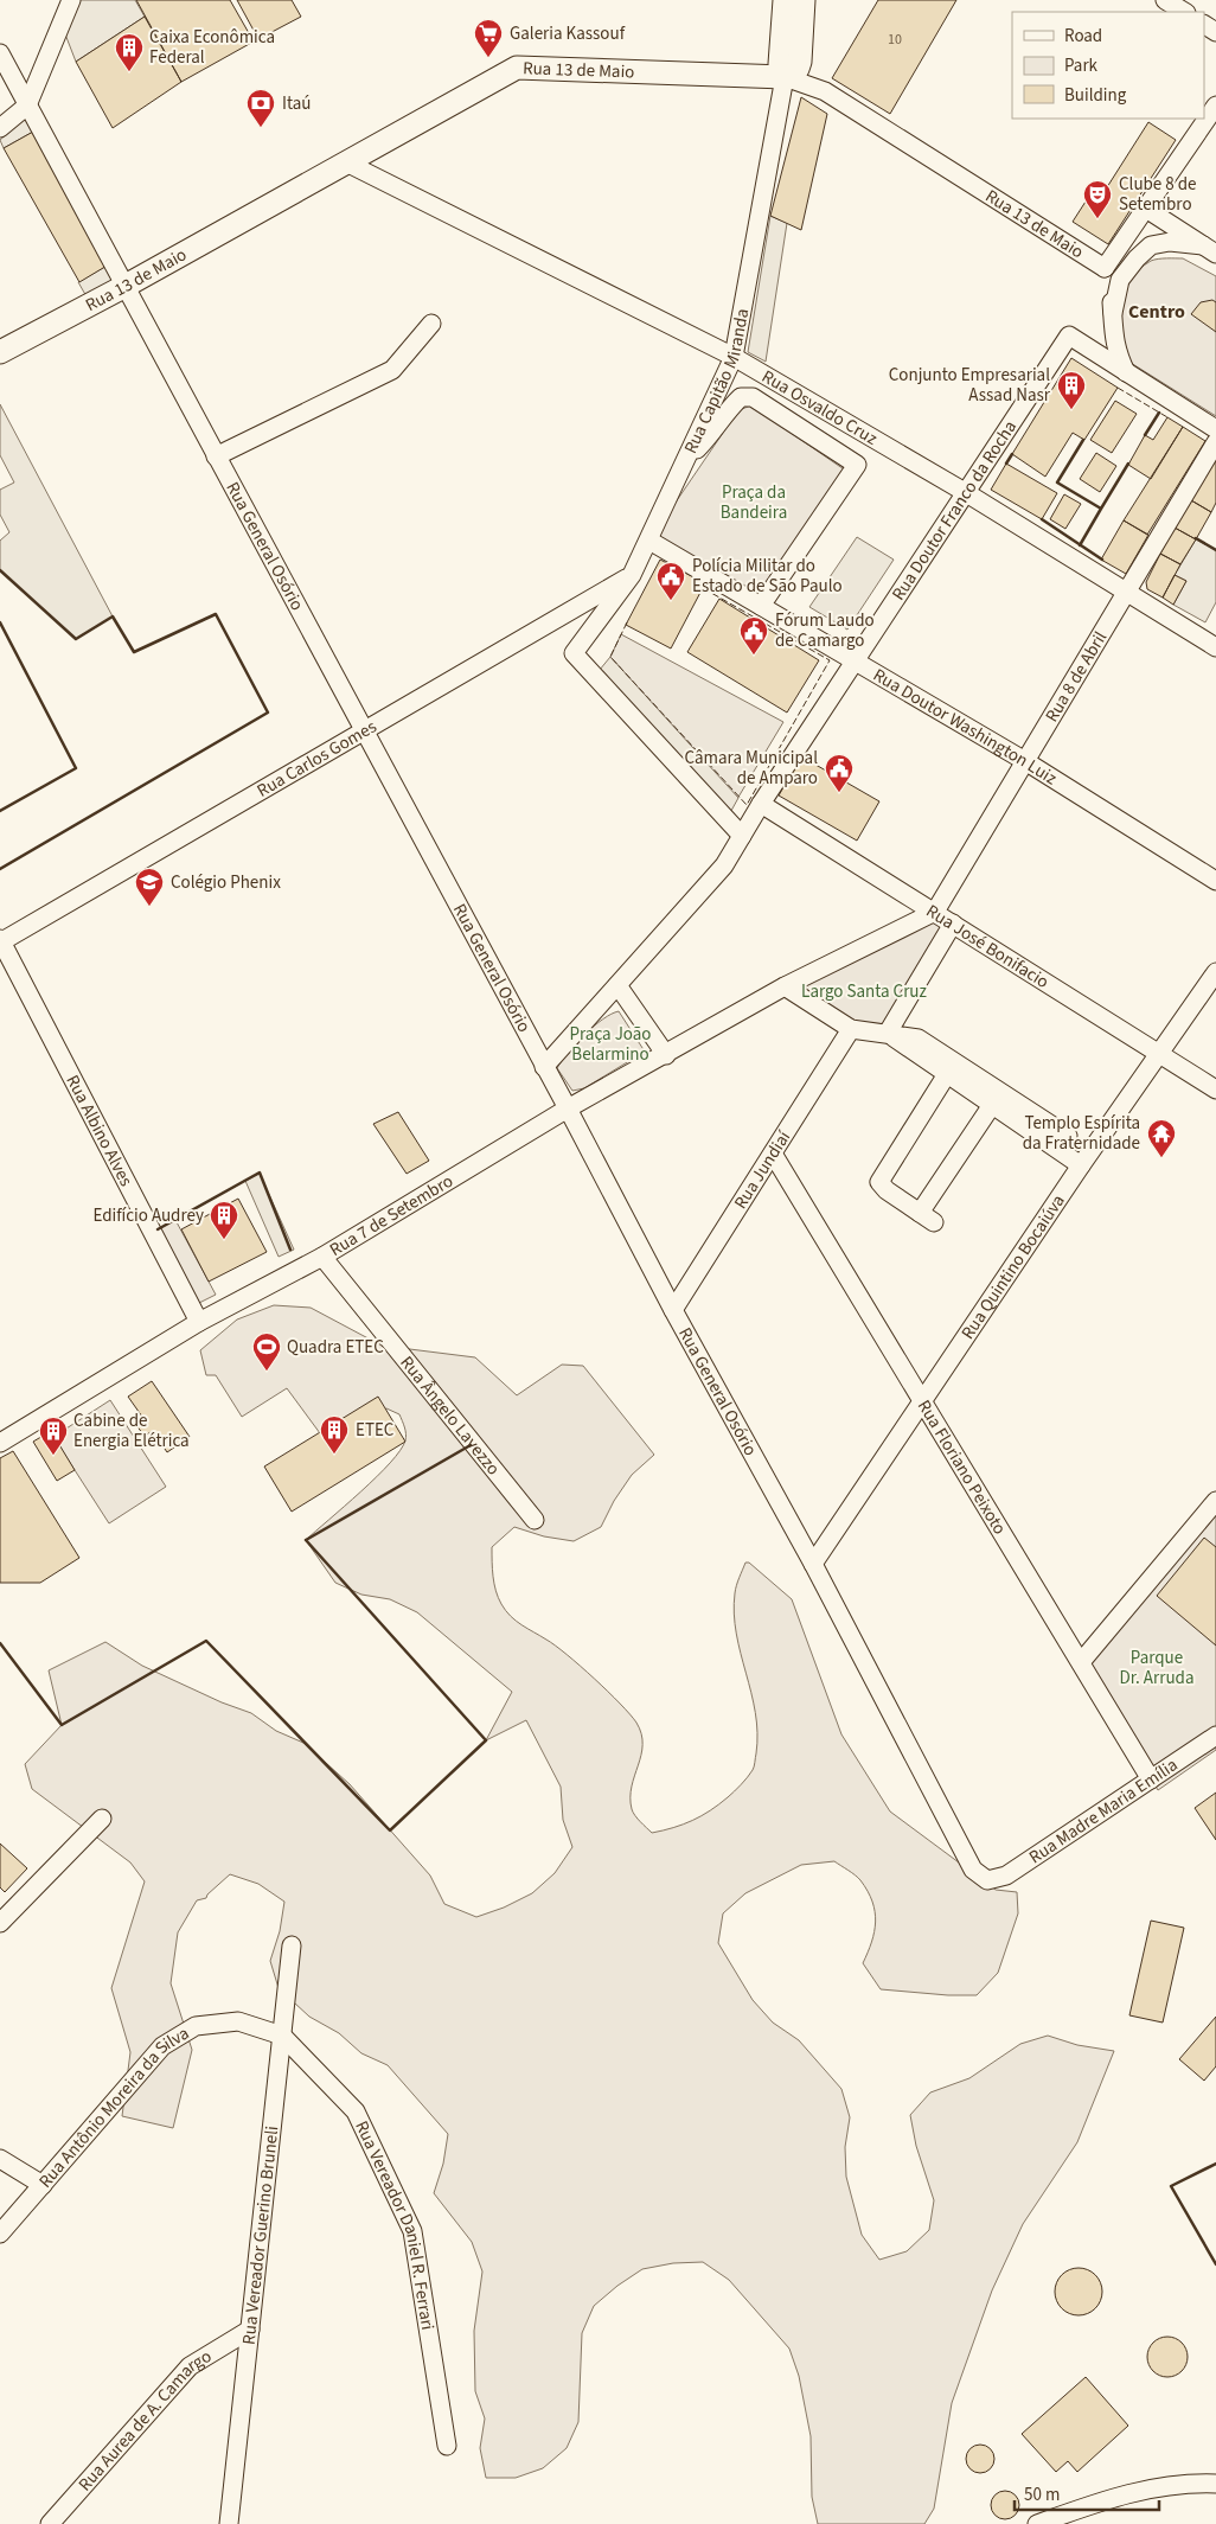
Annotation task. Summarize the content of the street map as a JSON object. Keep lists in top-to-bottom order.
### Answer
{
  "streets": {
    "street": [
      "Rua 13 de Maio",
      "Rua Capitão Miranda",
      "Rua Osvaldo Cruz",
      "Rua Doutor Franco da Rocha",
      "Rua General Osório",
      "Rua 8 de Abril",
      "Rua Doutor Washington Luiz",
      "Rua Carlos Gomes",
      "Rua José Bonifacio",
      "Rua Albino Alves",
      "Rua Jundiaí",
      "Rua 7 de Setembro",
      "Rua Quintino Bocaiúva",
      "Rua Ângelo Lavezzo",
      "Rua Floriano Peixoto",
      "Rua Madre Maria Emília",
      "Rua Antônio Moreira da Silva",
      "Rua Vereador Daniel R. Ferrari",
      "Rua Vereador Guerino Bruneli",
      "Rua Aurea de A. Camargo"
    ]
  },
  "crossings": [
    ["Rua 13 de Maio", "Rua Capitão Miranda"],
    ["Rua 13 de Maio", "Rua Osvaldo Cruz"],
    ["Rua 13 de Maio", "Rua General Osório"],
    ["Rua Capitão Miranda", "Rua Osvaldo Cruz"],
    ["Rua Capitão Miranda", "Rua Doutor Franco da Rocha"],
    ["Rua Capitão Miranda", "Rua Doutor Washington Luiz"],
    ["Rua Capitão Miranda", "Rua Carlos Gomes"],
    ["Rua Osvaldo Cruz", "Rua Doutor Franco da Rocha"],
    ["Rua Osvaldo Cruz", "Rua 8 de Abril"],
    ["Rua Doutor Franco da Rocha", "Rua Doutor Washington Luiz"],
    ["Rua Doutor Franco da Rocha", "Rua José Bonifacio"],
    ["Rua General Osório", "Rua Carlos Gomes"],
    ["Rua General Osório", "Rua Jundiaí"],
    ["Rua General Osório", "Rua 7 de Setembro"],
    ["Rua General Osório", "Rua Quintino Bocaiúva"],
    ["Rua General Osório", "Rua Madre Maria Emília"],
    ["Rua 8 de Abril", "Rua Doutor Washington Luiz"],
    ["Rua 8 de Abril", "Rua José Bonifacio"],
    ["Rua Carlos Gomes", "Rua Albino Alves"],
    ["Rua José Bonifacio", "Rua Quintino Bocaiúva"],
    ["Rua Albino Alves", "Rua 7 de Setembro"],
    ["Rua Jundiaí", "Rua Floriano Peixoto"],
    ["Rua 7 de Setembro", "Rua Ângelo Lavezzo"],
    ["Rua Quintino Bocaiúva", "Rua Floriano Peixoto"],
    ["Rua Floriano Peixoto", "Rua Madre Maria Emília"],
    ["Rua Antônio Moreira da Silva", "Rua Vereador Daniel R. Ferrari"],
    ["Rua Antônio Moreira da Silva", "Rua Vereador Guerino Bruneli"],
    ["Rua Vereador Daniel R. Ferrari", "Rua Vereador Guerino Bruneli"],
    ["Rua Vereador Guerino Bruneli", "Rua Aurea de A. Camargo"]
  ],
  "districts": ["Centro"],
  "parks": [
    "Praça da Bandeira",
    "Largo Santa Cruz",
    "Praça João Belarmino",
    "Parque Dr. Arruda"
  ],
  "places": {
    "supermarket": ["Galeria Kassouf"],
    "building": [
      "Caixa Econômica Federal",
      "Conjunto Empresarial Assad Nasr",
      "Edifício Audrey",
      "ETEC",
      "Cabine de Energia Elétrica"
    ],
    "bank": ["Itaú"],
    "theatre": ["Clube 8 de Setembro"],
    "public building": ["Polícia Militar do Estado de São Paulo", "Fórum Laudo de Camargo", "Câmara Municipal de Amparo"],
    "school or university": ["Colégio Phenix"],
    "temple": ["Templo Espírita da Fraternidade"],
    "sports": ["Quadra ETEC"]
  },
  "house_numbers": ["10"],
  "legend": ["Road", "Park", "Building"],
  "scale_bar": "50 m"
}
